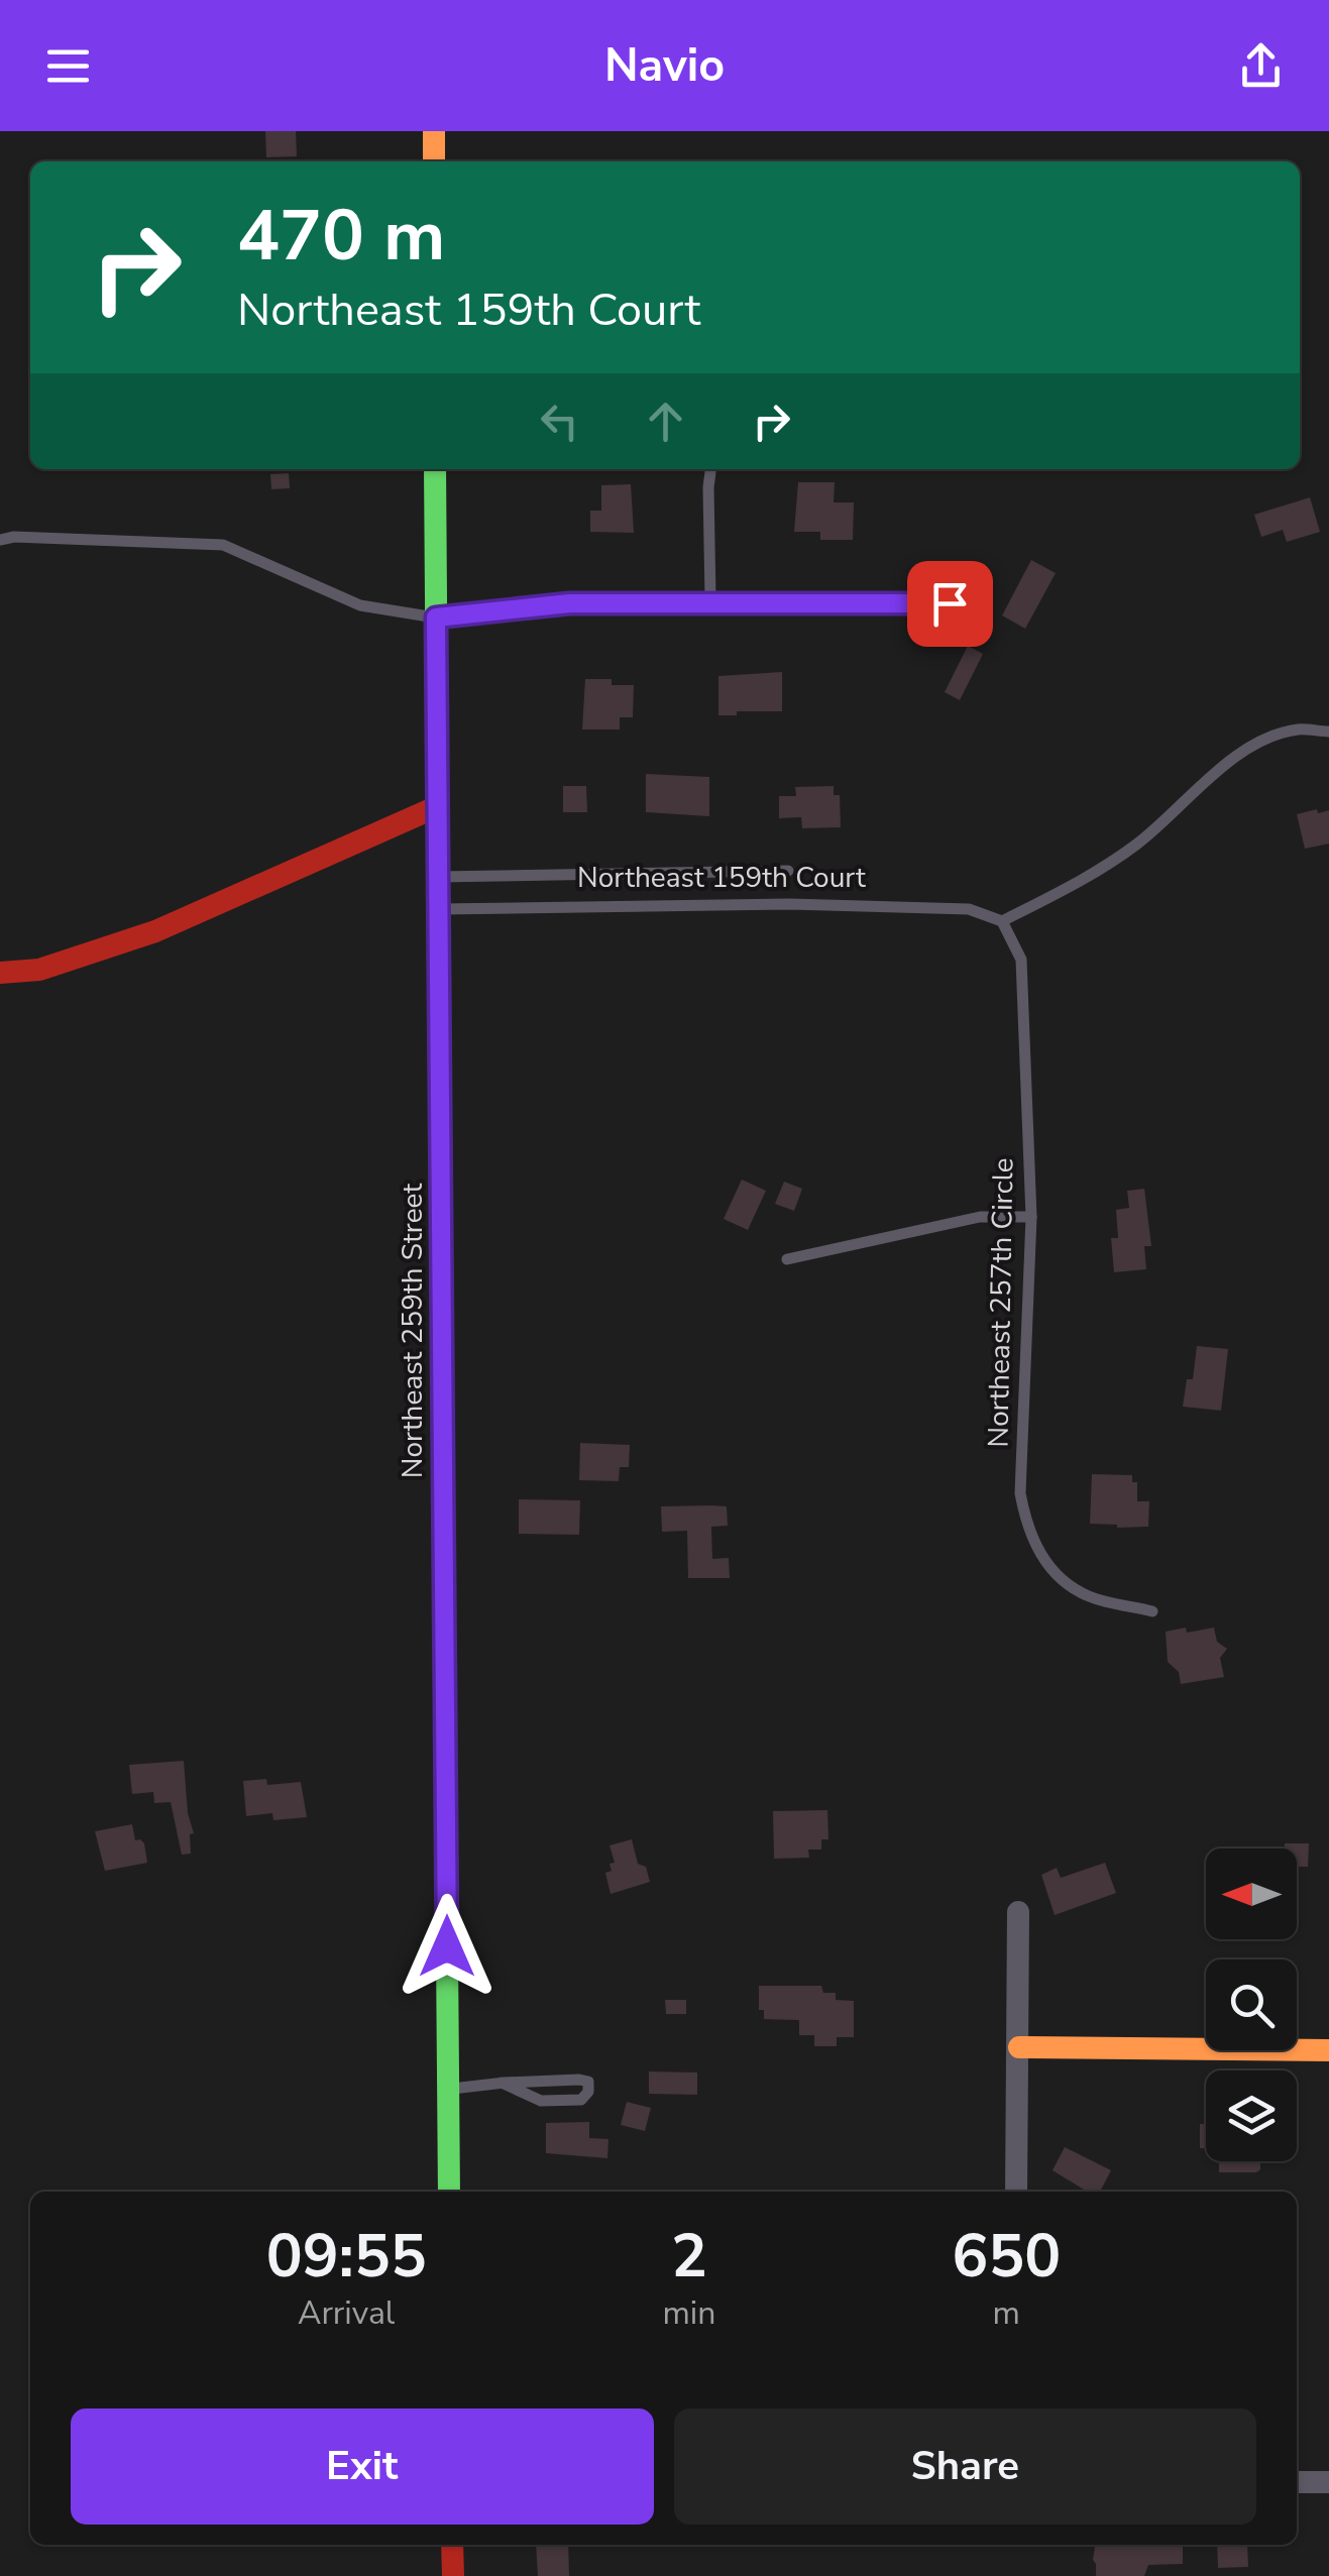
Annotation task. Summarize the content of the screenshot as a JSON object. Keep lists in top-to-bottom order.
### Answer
{
  "streets": {
    "street": ["Northeast 259th Street"],
    "lane": ["Northeast 159th Court", "Northeast 257th Circle"]
  },
  "crossings": [
    ["Northeast 159th Court", "Northeast 257th Circle"],
    ["Northeast 159th Court", "Northeast 259th Street"]
  ],
  "north": "left",
  "page": {
    "header": "Navio",
    "turn": ["470 m", "Northeast 159th Court"],
    "eta": [
      "09:55",
      "Arrival",
      "2",
      "min",
      "650",
      "m"
    ],
    "buttons": ["Exit", "Share"]
  }
}
